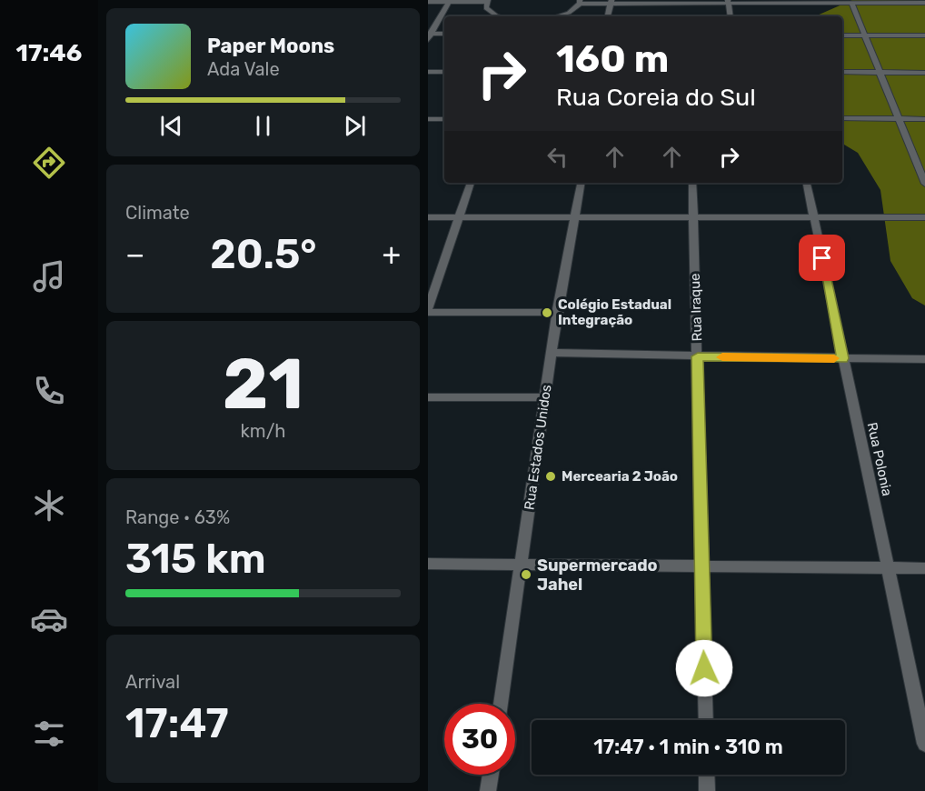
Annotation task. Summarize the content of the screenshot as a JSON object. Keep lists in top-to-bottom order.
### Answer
{
  "streets": {
    "street": ["Rua Iraque", "Rua Estados Unidos", "Rua Polonia"]
  },
  "places": ["Colégio Estadual Integração", "Mercearia 2 João", "Supermercado Jahel"],
  "page": {
    "tabs": "17:46",
    "turn": ["160 m", "Rua Coreia do Sul"],
    "song": ["Paper Moons", "Ada Vale"],
    "tile": [
      "Climate",
      ["21", "km/h"],
      ["Range · 63%", "315 km"],
      ["Arrival", "17:47"]
    ],
    "heat": ["−", "20.5°", "+"],
    "limit": "30",
    "trip": "17:47 · 1 min · 310 m"
  }
}
